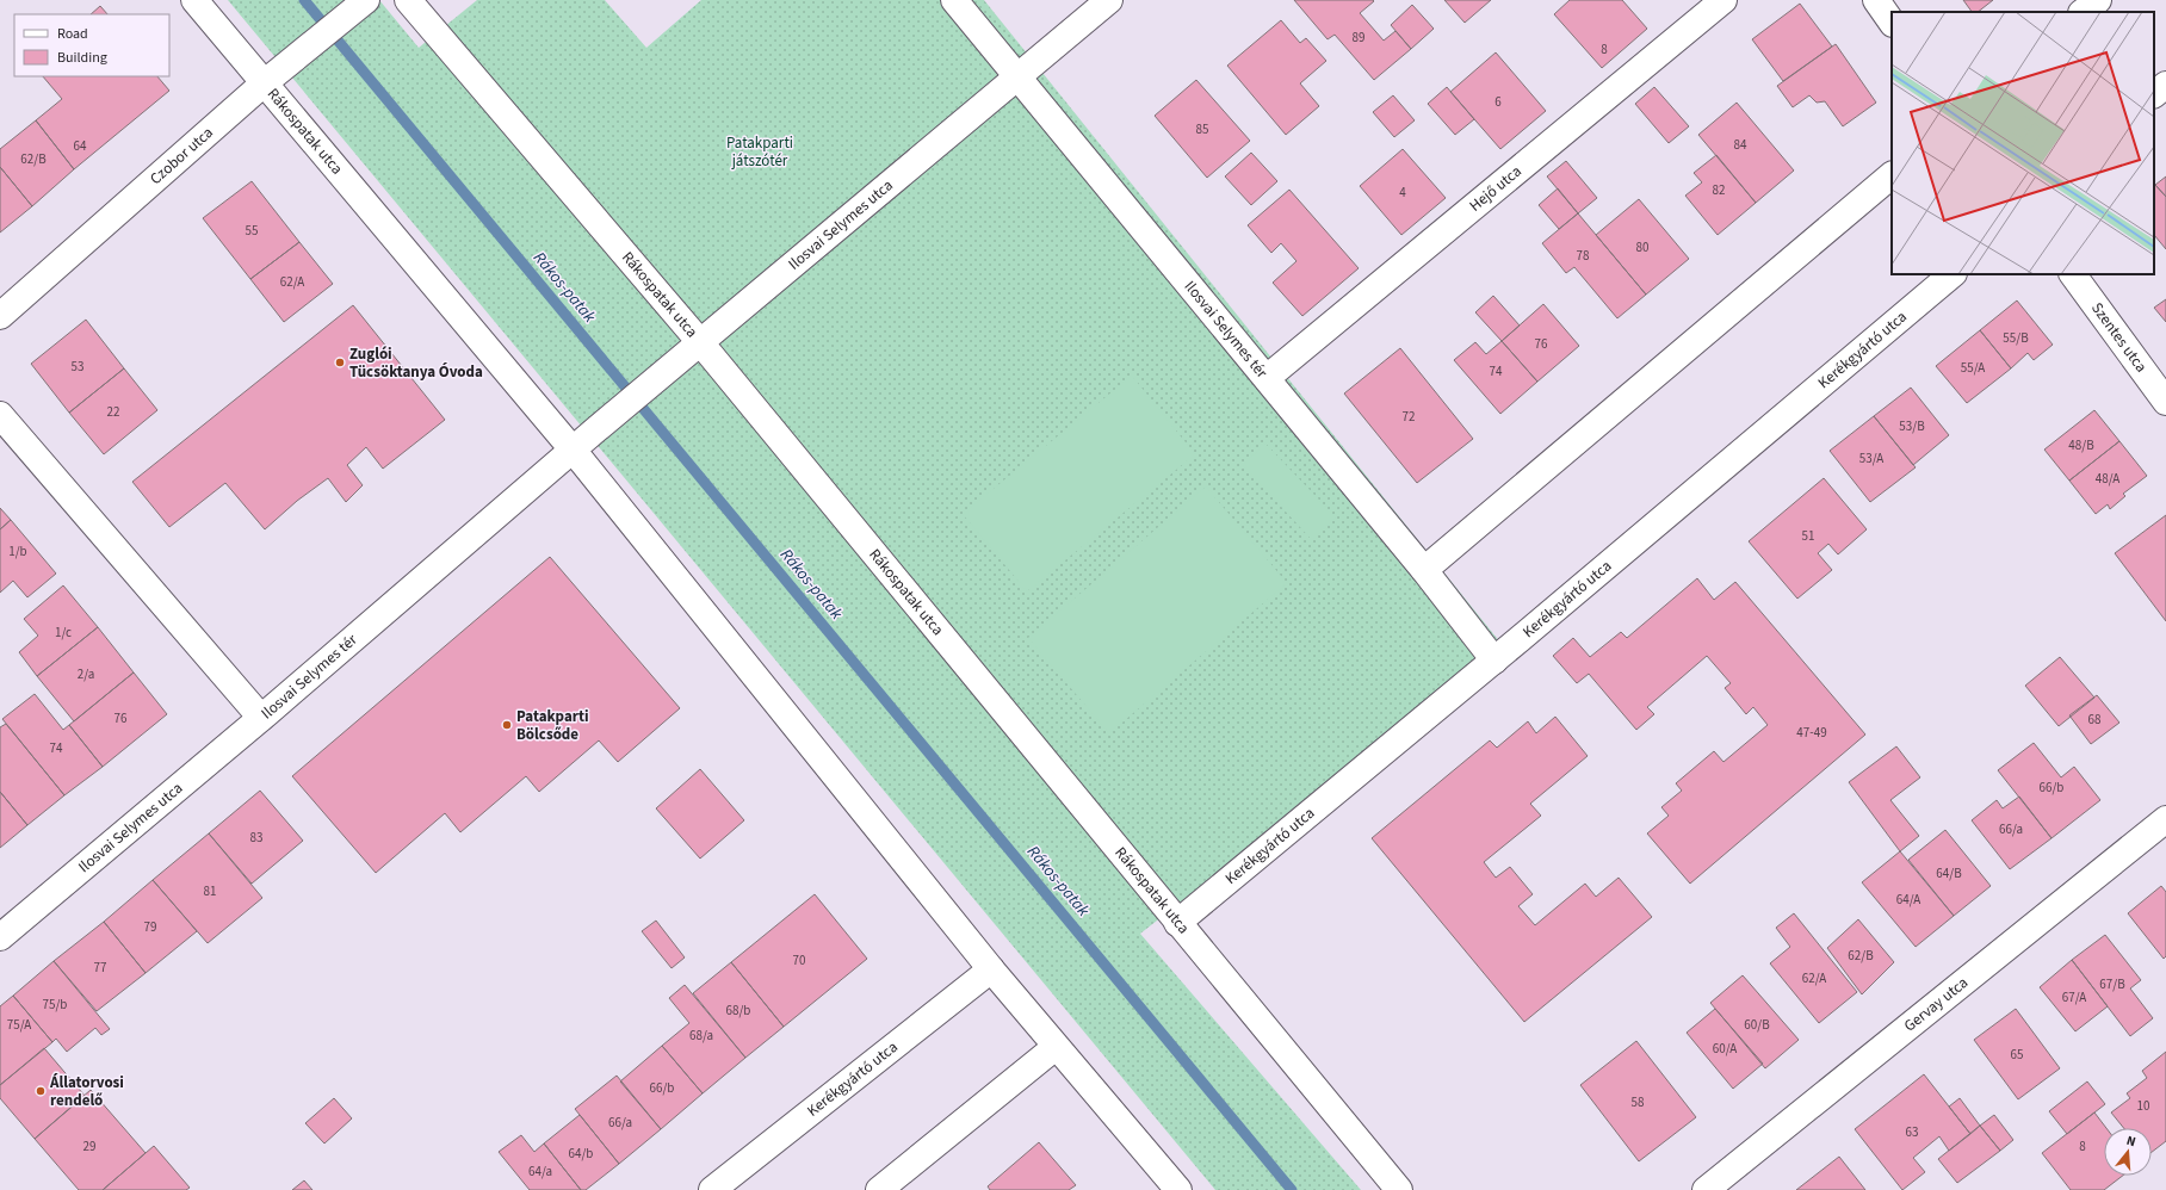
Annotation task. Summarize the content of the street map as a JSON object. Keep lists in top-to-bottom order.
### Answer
{
  "streets": {
    "street": [
      "Rákospatak utca",
      "Czobor utca",
      "Hejő utca",
      "Ilosvai Selymes utca",
      "Ilosvai Selymes tér",
      "Szentes utca",
      "Kerékgyártó utca",
      "Gervay utca"
    ]
  },
  "crossings": [
    ["Rákospatak utca", "Czobor utca"],
    ["Rákospatak utca", "Ilosvai Selymes utca"],
    ["Rákospatak utca", "Ilosvai Selymes tér"],
    ["Rákospatak utca", "Kerékgyártó utca"],
    ["Hejő utca", "Ilosvai Selymes tér"],
    ["Ilosvai Selymes utca", "Ilosvai Selymes tér"],
    ["Ilosvai Selymes tér", "Kerékgyártó utca"]
  ],
  "water": ["Rákos-patak"],
  "parks": ["Patakparti játszótér"],
  "places": ["Zuglói Tücsöktanya Óvoda", "Patakparti Bölcsőde", "Állatorvosi rendelő"],
  "house_numbers": [
    "89",
    "8",
    "6",
    "85",
    "84",
    "64",
    "62/B",
    "82",
    "4",
    "55",
    "80",
    "78",
    "62/A",
    "55/B",
    "76",
    "53",
    "55/A",
    "74",
    "22",
    "72",
    "53/B",
    "48/B",
    "53/A",
    "48/A",
    "51",
    "1/b",
    "1/c",
    "2/a",
    "76",
    "68",
    "47-49",
    "74",
    "66/b",
    "66/a",
    "83",
    "64/B",
    "81",
    "64/A",
    "79",
    "62/B",
    "70",
    "77",
    "62/A",
    "67/B",
    "67/A",
    "75/b",
    "68/b",
    "75/A",
    "60/B",
    "68/a",
    "60/A",
    "65",
    "66/b",
    "58",
    "10",
    "66/a",
    "63",
    "29",
    "8",
    "64/b",
    "64/a"
  ],
  "legend": ["Road", "Building"],
  "north": "top"
}
